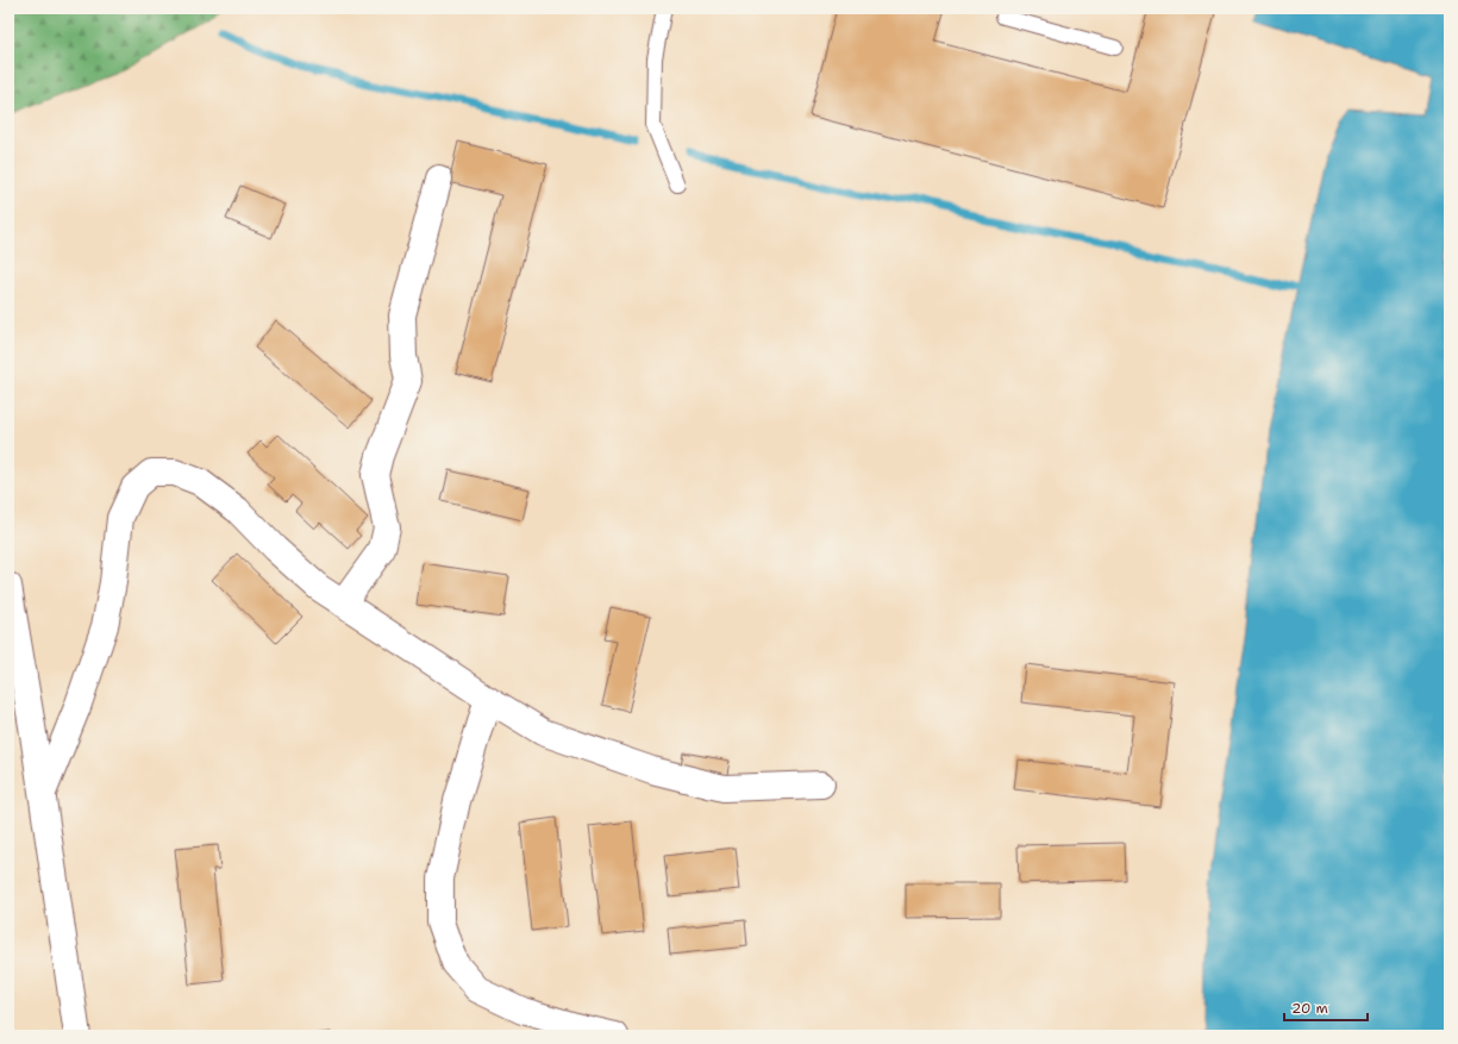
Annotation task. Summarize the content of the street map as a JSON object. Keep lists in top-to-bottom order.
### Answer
{
  "scale_bar": "20 m"
}
